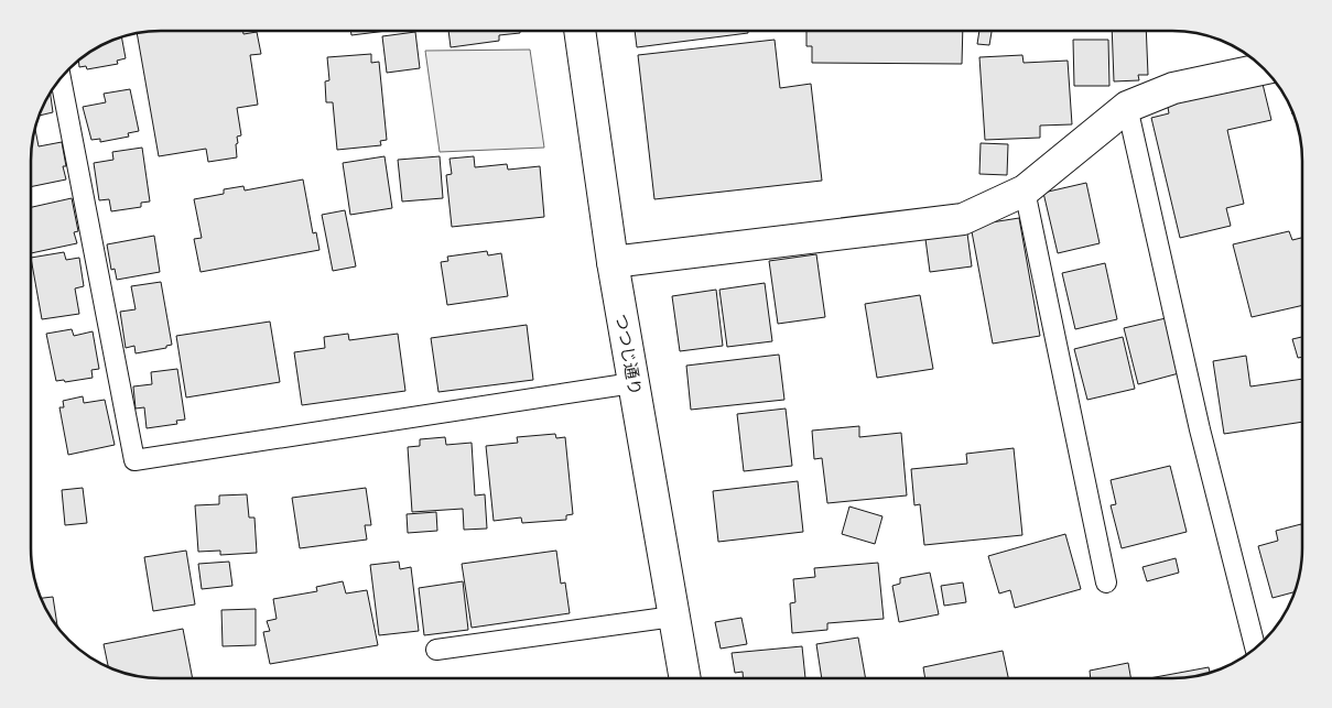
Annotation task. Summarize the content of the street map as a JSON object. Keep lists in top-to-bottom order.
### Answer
{
  "streets": {
    "street": ["つつじ通り"]
  }
}
